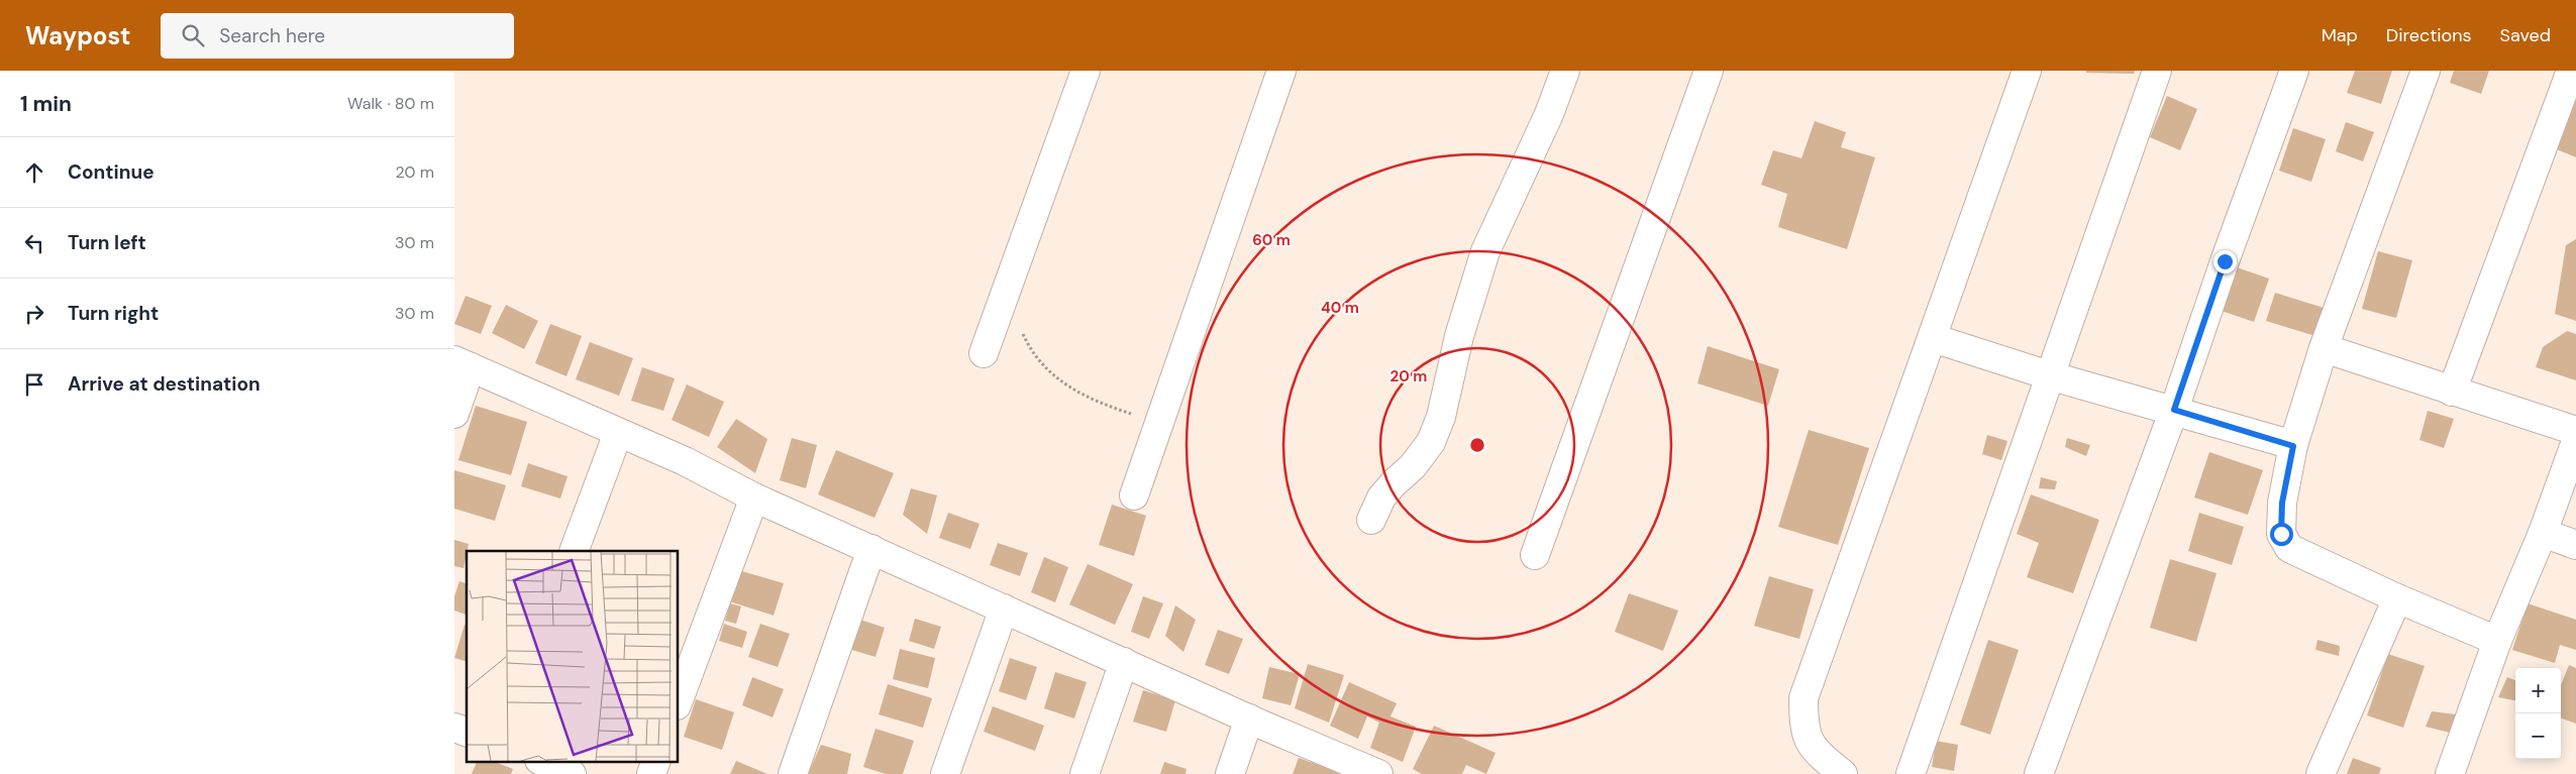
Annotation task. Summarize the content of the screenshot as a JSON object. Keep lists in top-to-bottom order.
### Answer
{
  "page": {
    "header": "Waypost",
    "search": "Search here",
    "nav": ["Map", "Directions", "Saved"],
    "heading": ["1 min", "Walk · 80 m"],
    "list": [
      ["Continue", "20 m"],
      ["Turn left", "30 m"],
      ["Turn right", "30 m"],
      "Arrive at destination"
    ],
    "map_buttons": ["+", "−"]
  },
  "rings": ["60 m", "40 m", "20 m"]
}
